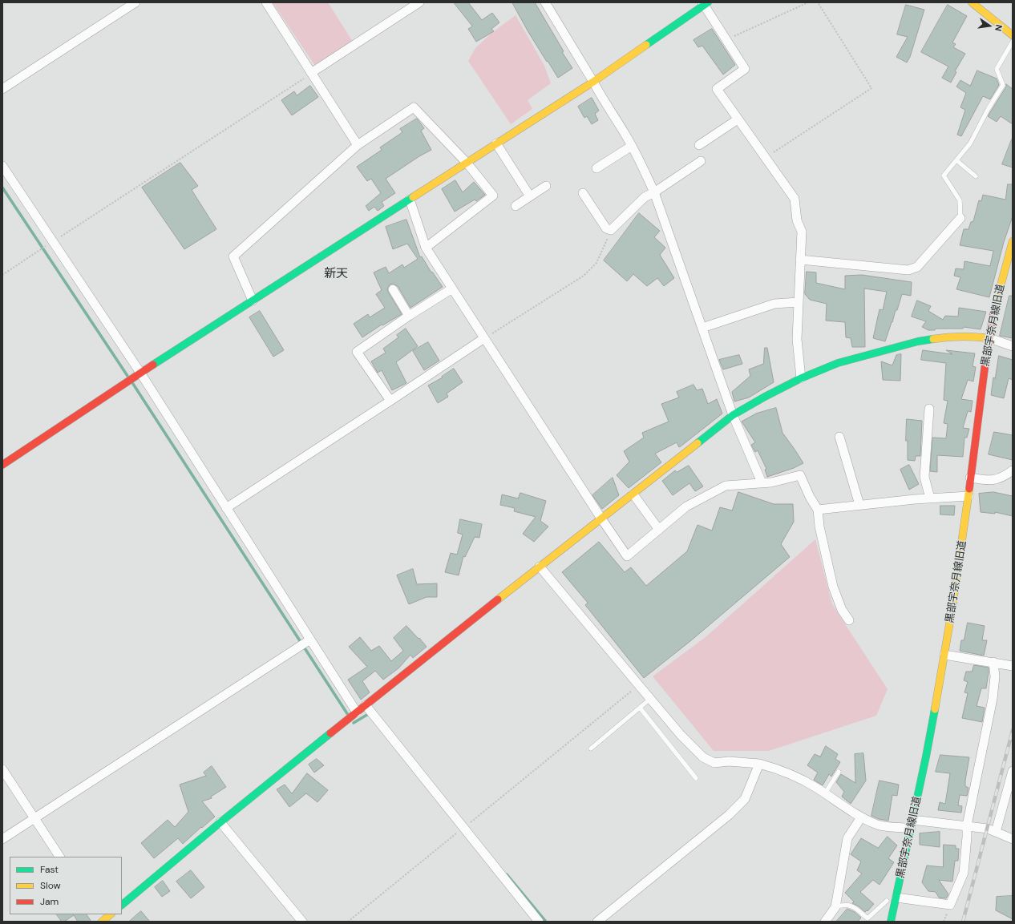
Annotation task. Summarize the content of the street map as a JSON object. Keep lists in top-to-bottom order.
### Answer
{
  "streets": {
    "street": ["黒部宇奈月線旧道"]
  },
  "districts": ["新天"],
  "legend": ["Fast", "Slow", "Jam"],
  "north": "right"
}
